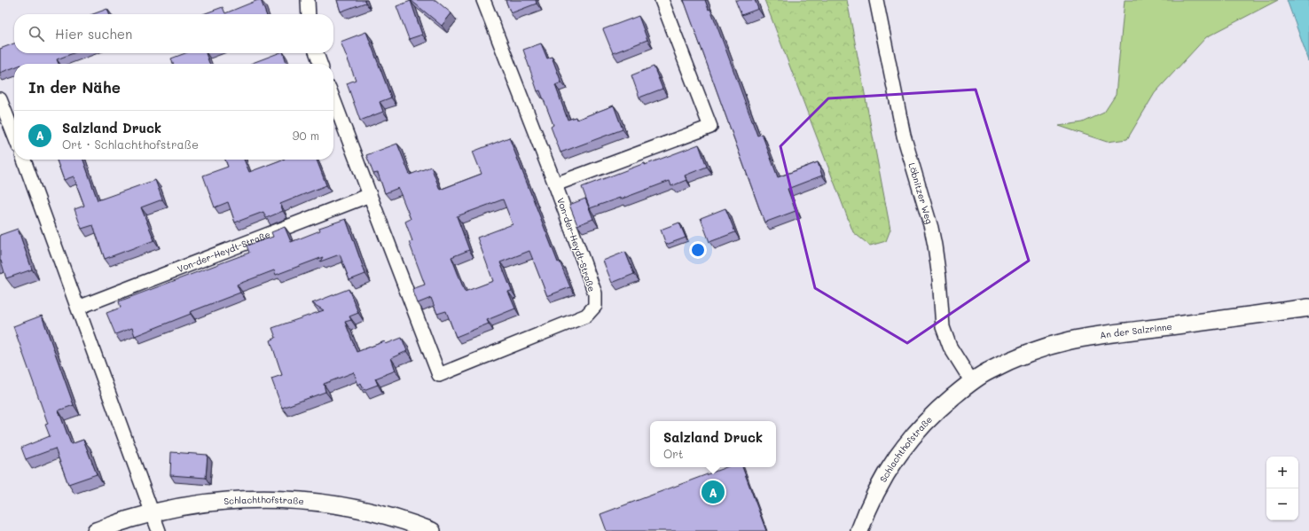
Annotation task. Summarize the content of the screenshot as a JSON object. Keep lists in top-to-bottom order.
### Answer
{
  "streets": {
    "street": [
      "Löbnitzer Weg",
      "Von-der-Heydt-Straße",
      "An der Salzrinne",
      "Schlachthofstraße"
    ]
  },
  "crossings": [
    ["Löbnitzer Weg", "An der Salzrinne"],
    ["Löbnitzer Weg", "Schlachthofstraße"],
    ["An der Salzrinne", "Schlachthofstraße"]
  ],
  "page": {
    "search": "Hier suchen",
    "heading": "In der Nähe",
    "list": [
      {
        "mark": "A",
        "name": "Salzland Druck",
        "note": "Ort · Schlachthofstraße",
        "value": "90 m"
      }
    ],
    "popup": ["Salzland Druck", "Ort"],
    "map_buttons": ["+", "−"],
    "pins": "A"
  }
}
